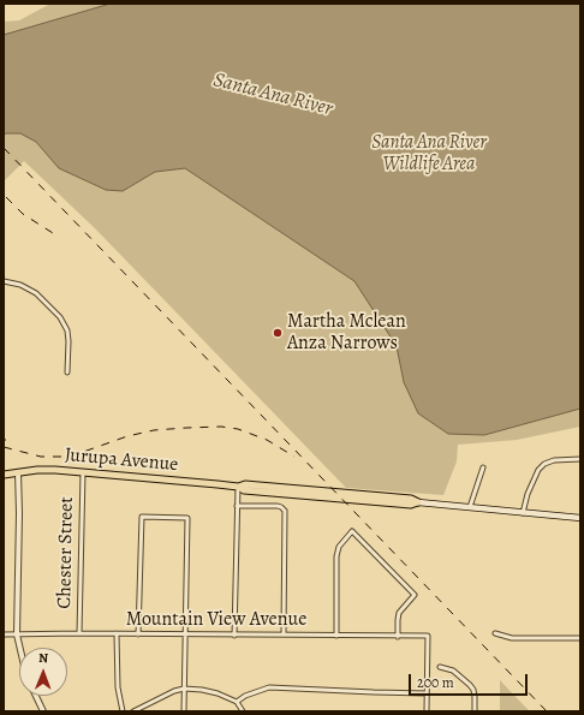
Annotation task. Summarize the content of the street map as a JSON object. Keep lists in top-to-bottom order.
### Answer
{
  "streets": {
    "main road": ["Jurupa Avenue"],
    "street": ["Chester Street", "Mountain View Avenue"]
  },
  "crossings": [
    ["Jurupa Avenue", "Chester Street"],
    ["Chester Street", "Mountain View Avenue"]
  ],
  "water": ["Santa Ana River"],
  "parks": ["Santa Ana River Wildlife Area"],
  "places": ["Martha Mclean Anza Narrows"],
  "scale_bar": "200 m",
  "north": "top"
}
